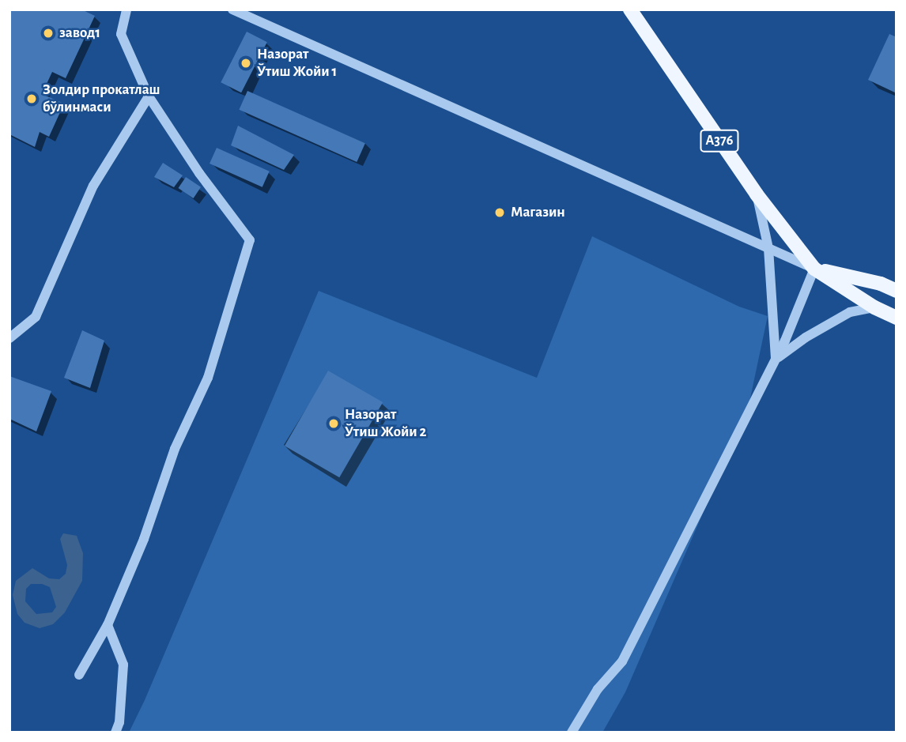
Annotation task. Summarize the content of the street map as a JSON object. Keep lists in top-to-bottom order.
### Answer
{
  "streets": {
    "main road": ["A376"]
  },
  "places": [
    "завод1",
    "Назорат Ўтиш Жойи 1",
    "Золдир прокатлаш бўлинмаси",
    "Магазин",
    "Назорат Ўтиш Жойи 2"
  ]
}
